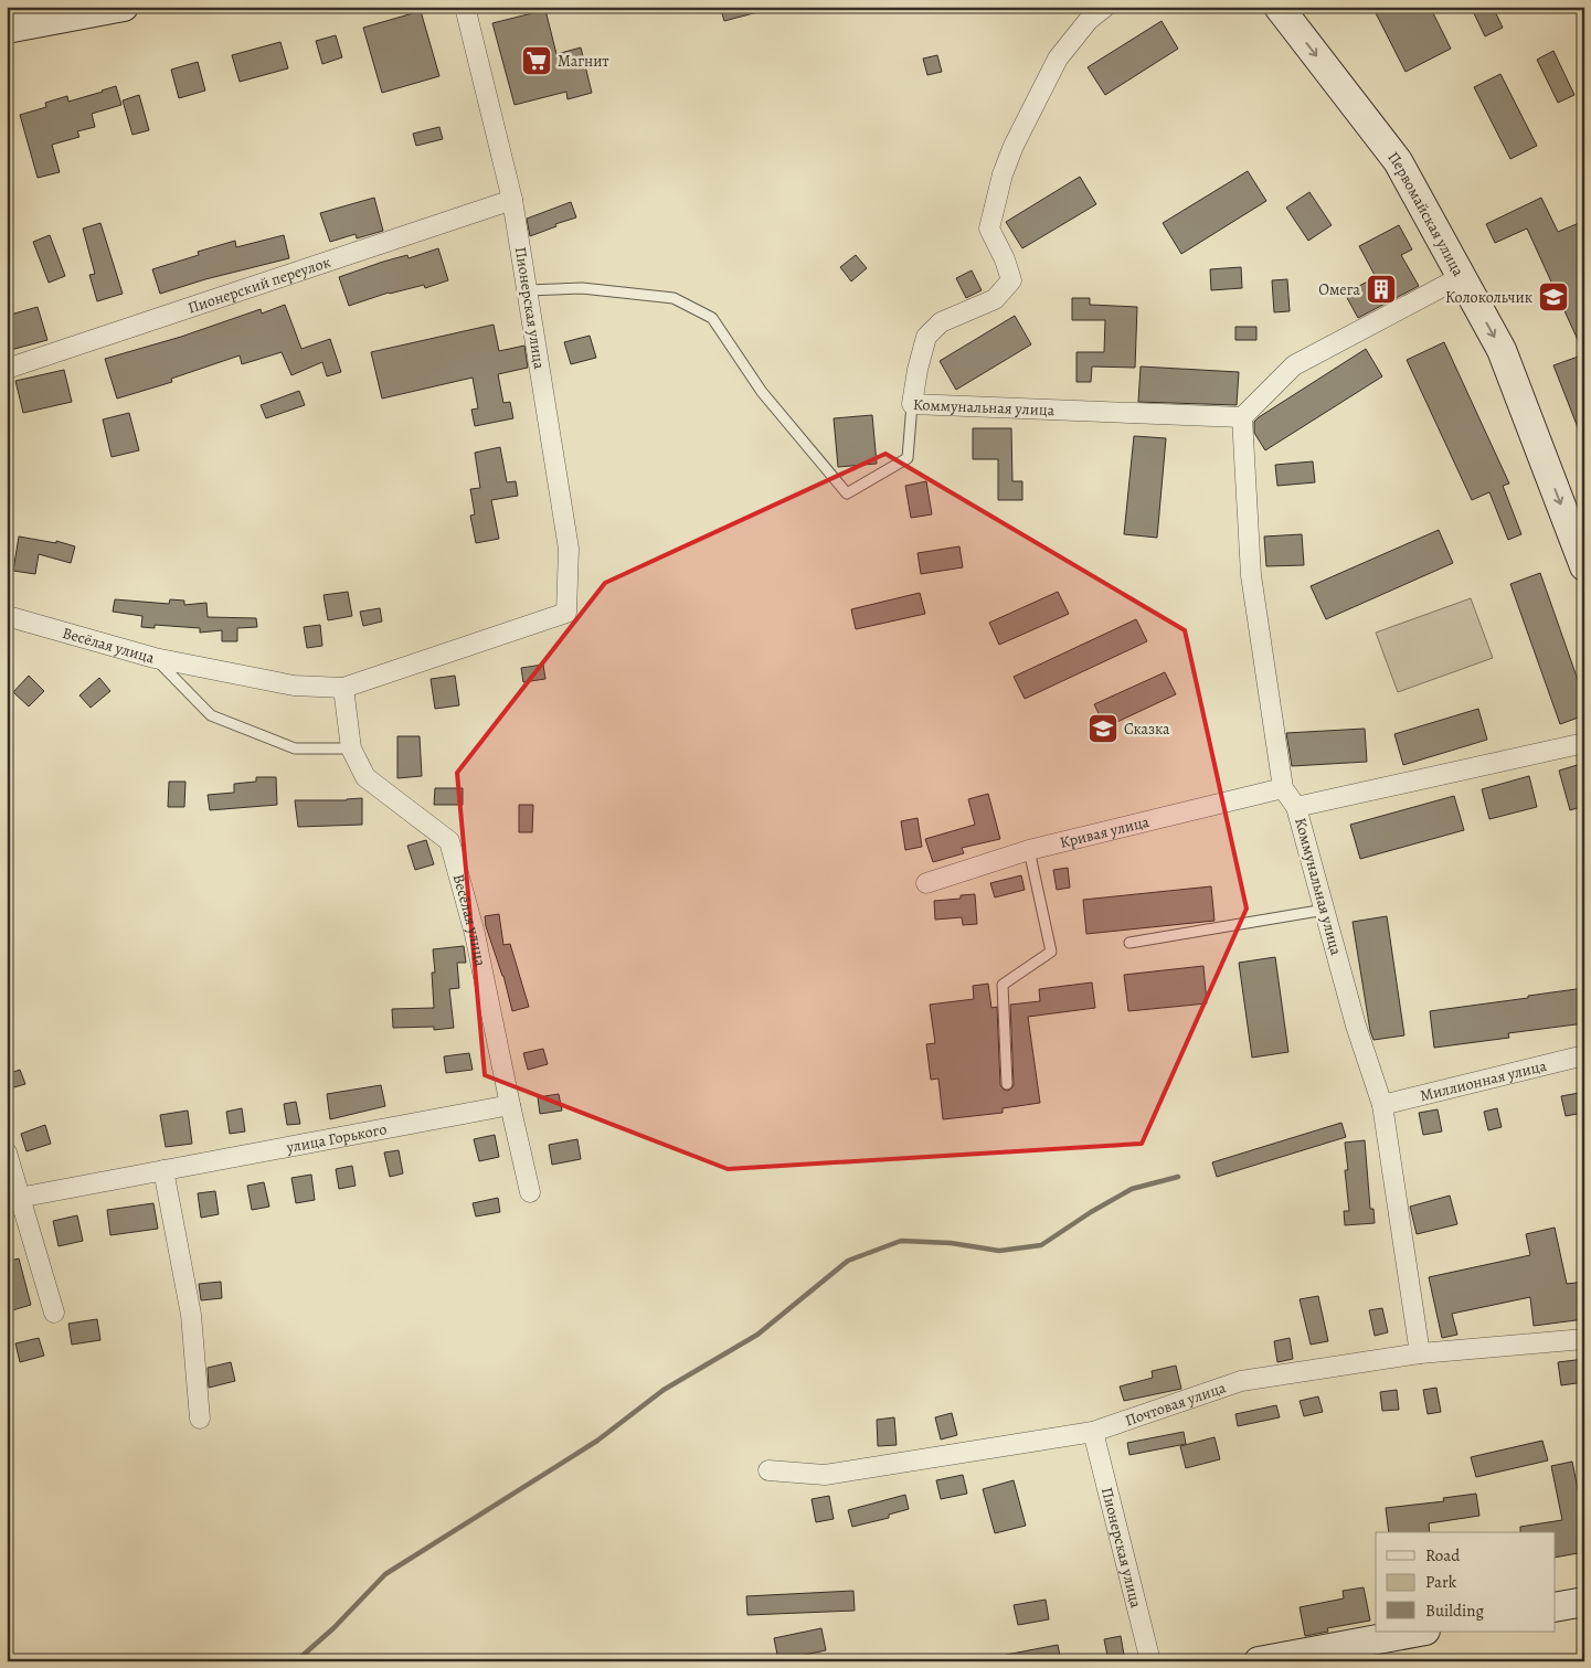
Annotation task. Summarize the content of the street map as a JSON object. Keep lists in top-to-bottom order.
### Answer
{
  "streets": {
    "street": [
      "Первомайская улица",
      "Пионерский переулок",
      "Пионерская улица",
      "Коммунальная улица",
      "Весёлая улица",
      "Кривая улица",
      "Миллионная улица",
      "улица Горького",
      "Почтовая улица"
    ]
  },
  "crossings": [
    ["Пионерский переулок", "Пионерская улица"],
    ["Пионерская улица", "Весёлая улица"],
    ["Пионерская улица", "Почтовая улица"],
    ["Коммунальная улица", "Кривая улица"],
    ["Коммунальная улица", "Миллионная улица"],
    ["Коммунальная улица", "Почтовая улица"],
    ["Весёлая улица", "улица Горького"]
  ],
  "one_way": ["Первомайская улица"],
  "places": {
    "supermarket": ["Магнит"],
    "building": ["Омега"],
    "school or university": ["Колокольчик", "Сказка"]
  },
  "legend": ["Road", "Park", "Building"]
}
